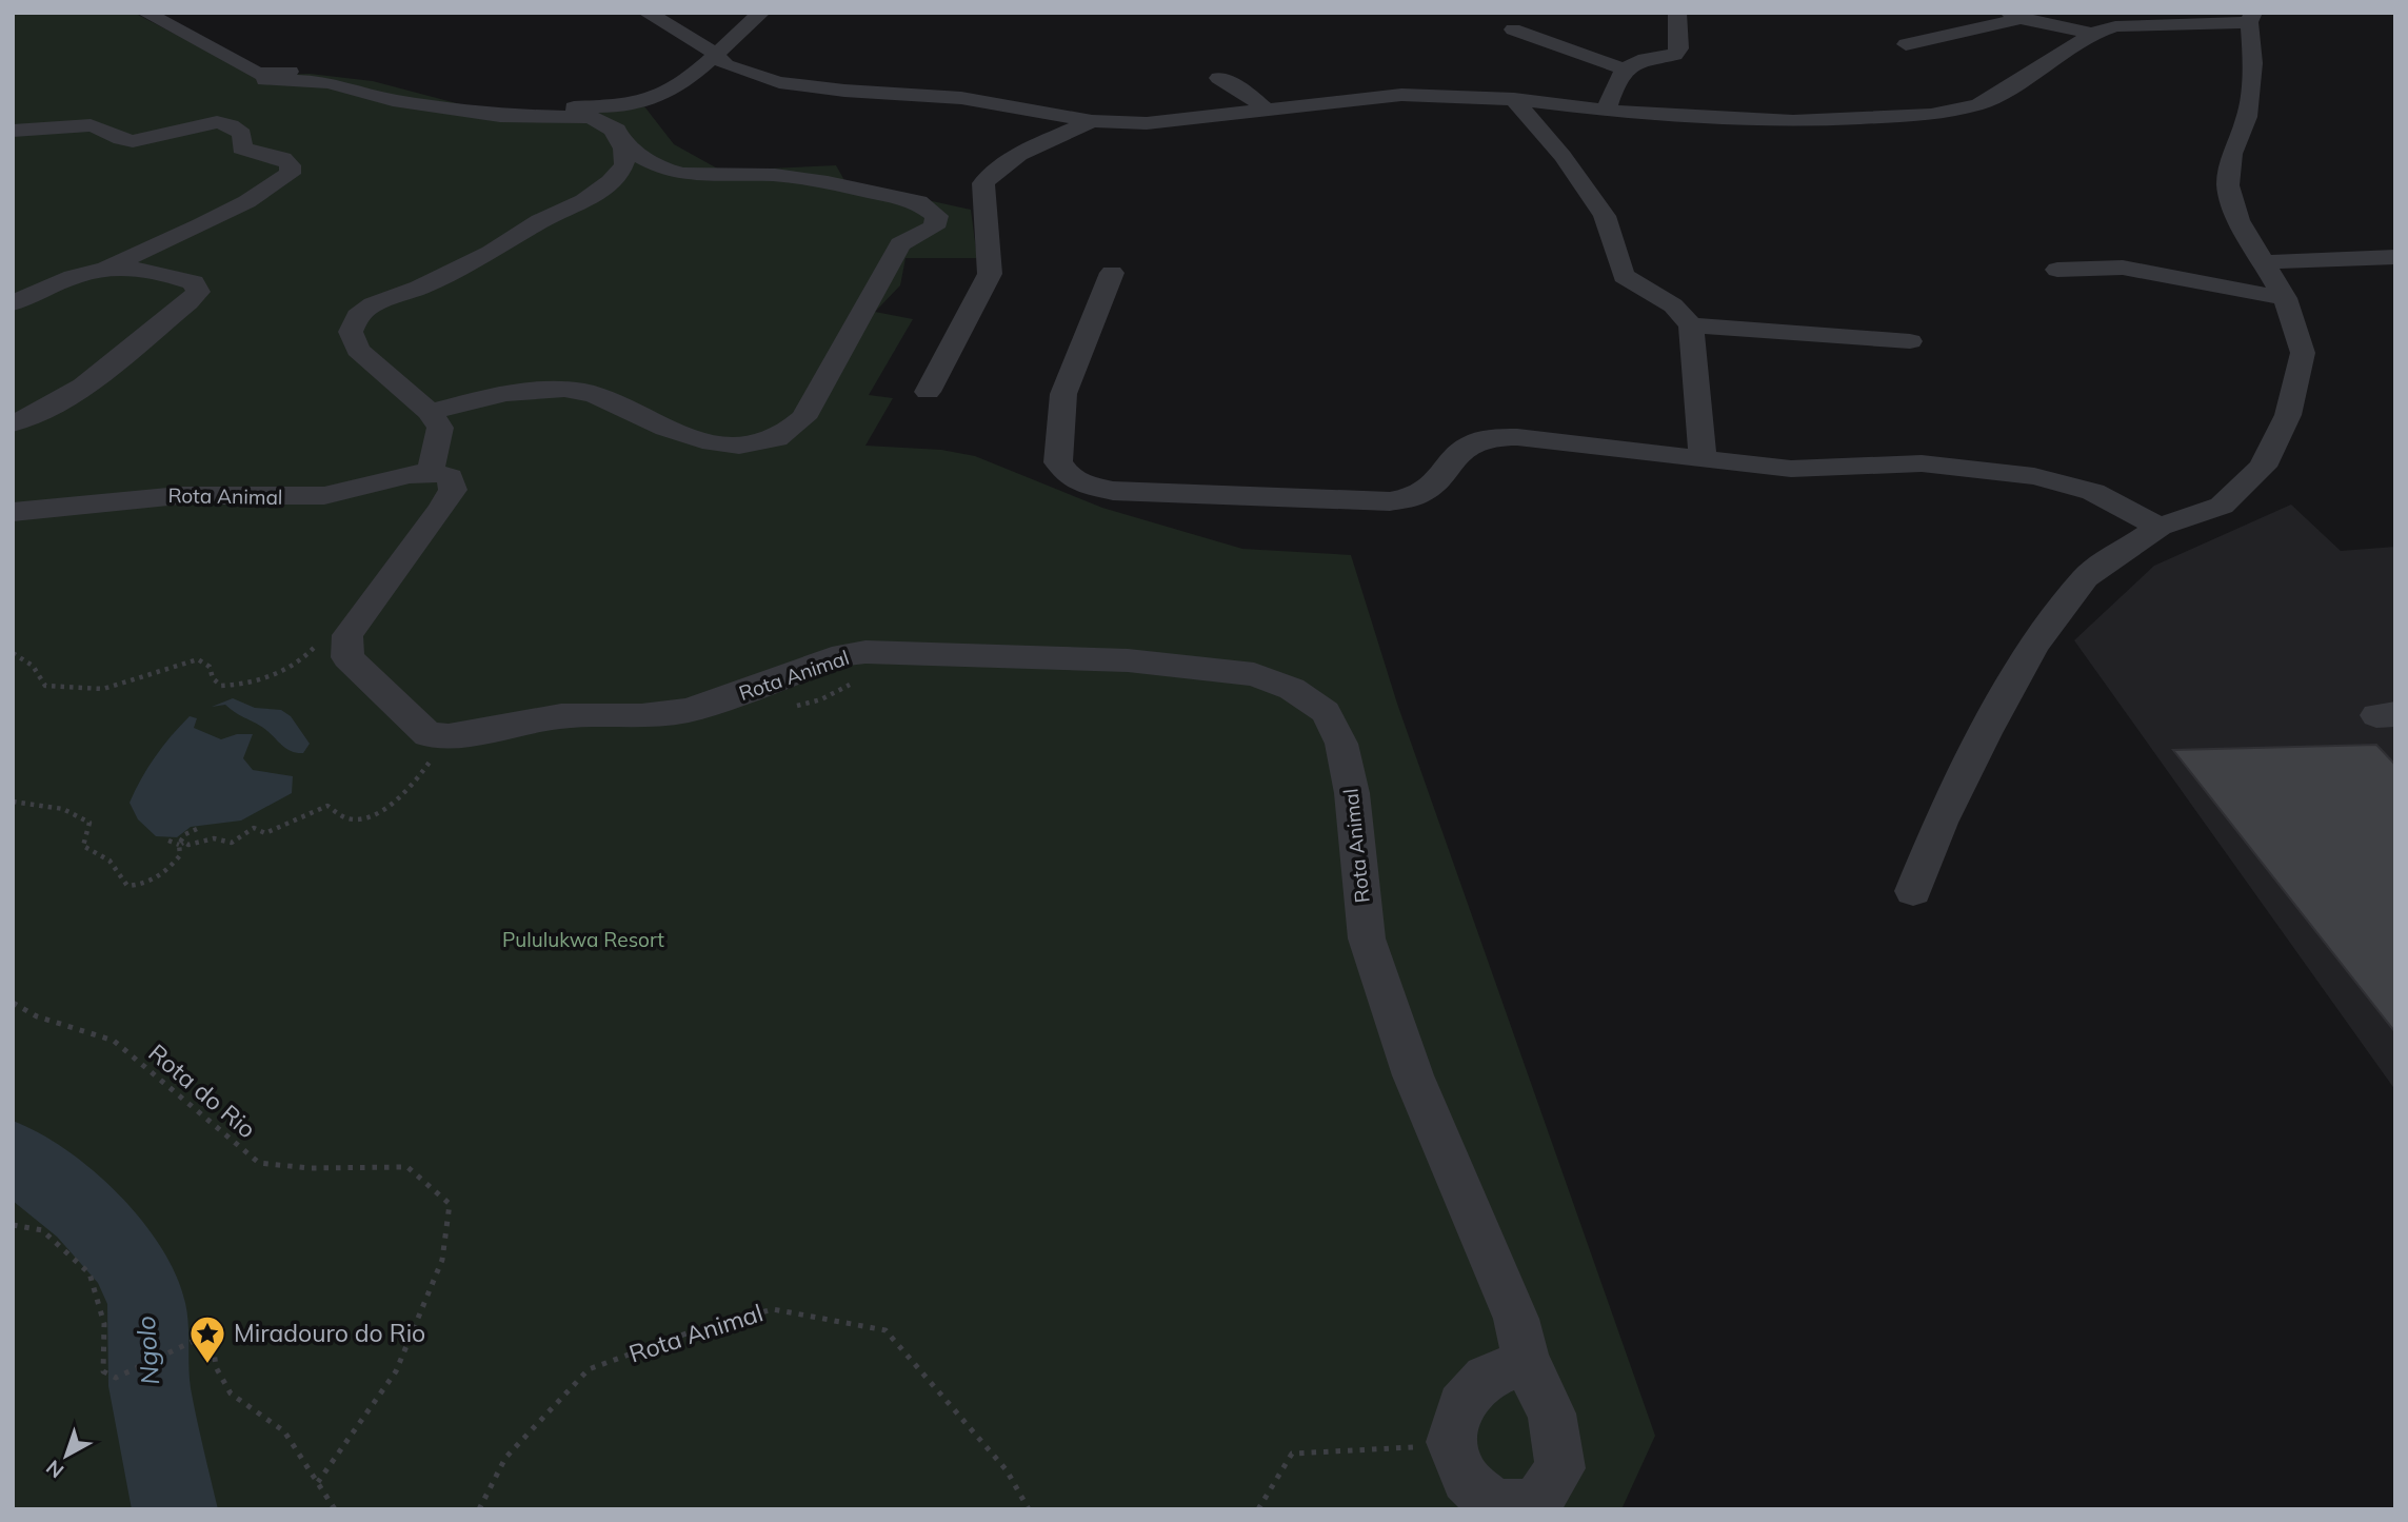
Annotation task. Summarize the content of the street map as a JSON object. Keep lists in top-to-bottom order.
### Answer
{
  "streets": {
    "street": ["Rota Animal"],
    "path": ["Rota do Rio"]
  },
  "water": ["Ngolo"],
  "parks": ["Pululukwa Resort"],
  "places": {
    "place": ["Miradouro do Rio"]
  },
  "north": "bottom left"
}
